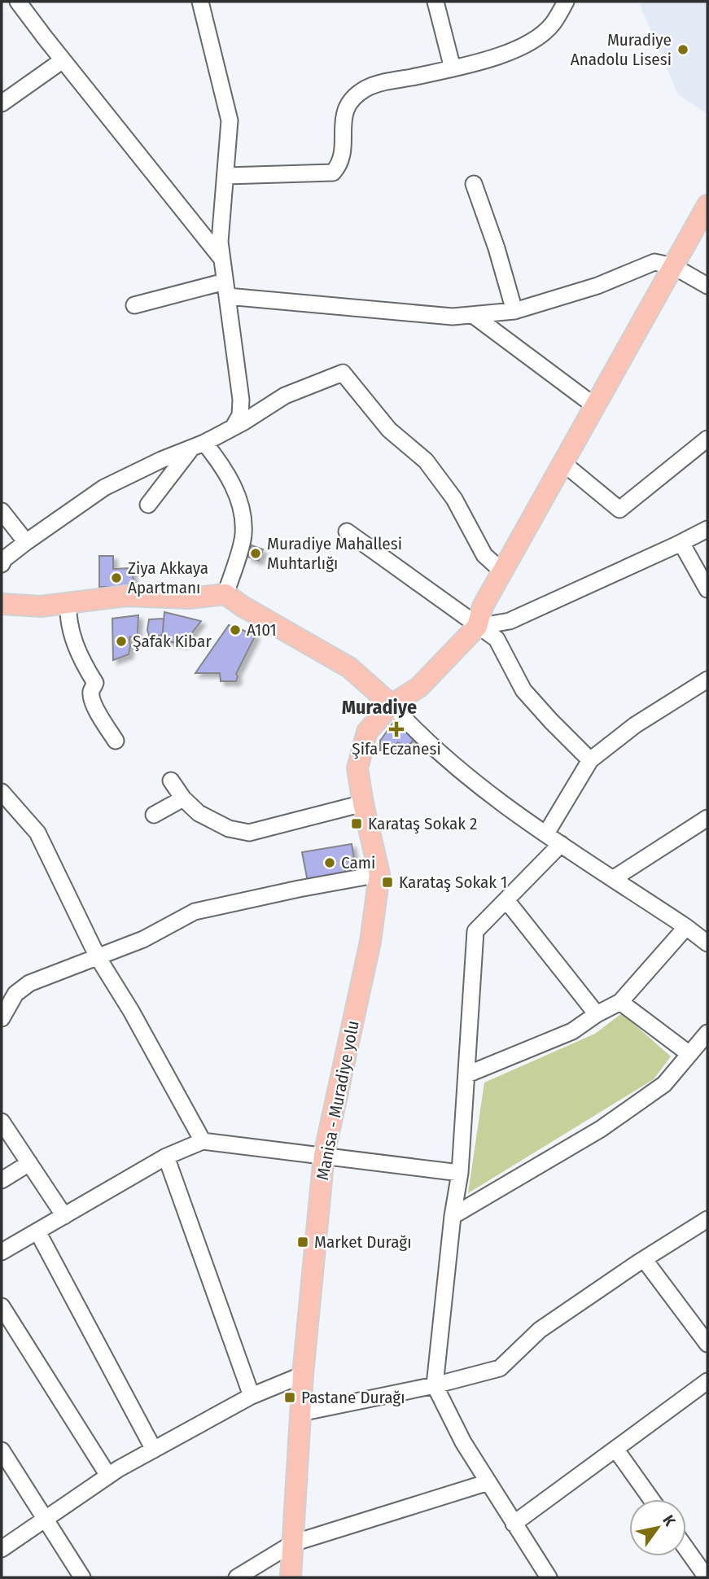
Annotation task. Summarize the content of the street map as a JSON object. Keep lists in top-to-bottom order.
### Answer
{
  "streets": {
    "main road": ["Manisa - Muradiye yolu"]
  },
  "districts": ["Muradiye"],
  "places": {
    "other": [
      "Muradiye Anadolu Lisesi",
      "Muradiye Mahallesi Muhtarlığı",
      "Ziya Akkaya Apartmanı",
      "A101",
      "Şafak Kibar",
      "Cami"
    ],
    "health": ["Şifa Eczanesi"],
    "transit": [
      "Karataş Sokak 2",
      "Karataş Sokak 1",
      "Market Durağı",
      "Pastane Durağı"
    ]
  },
  "north": "top right"
}
